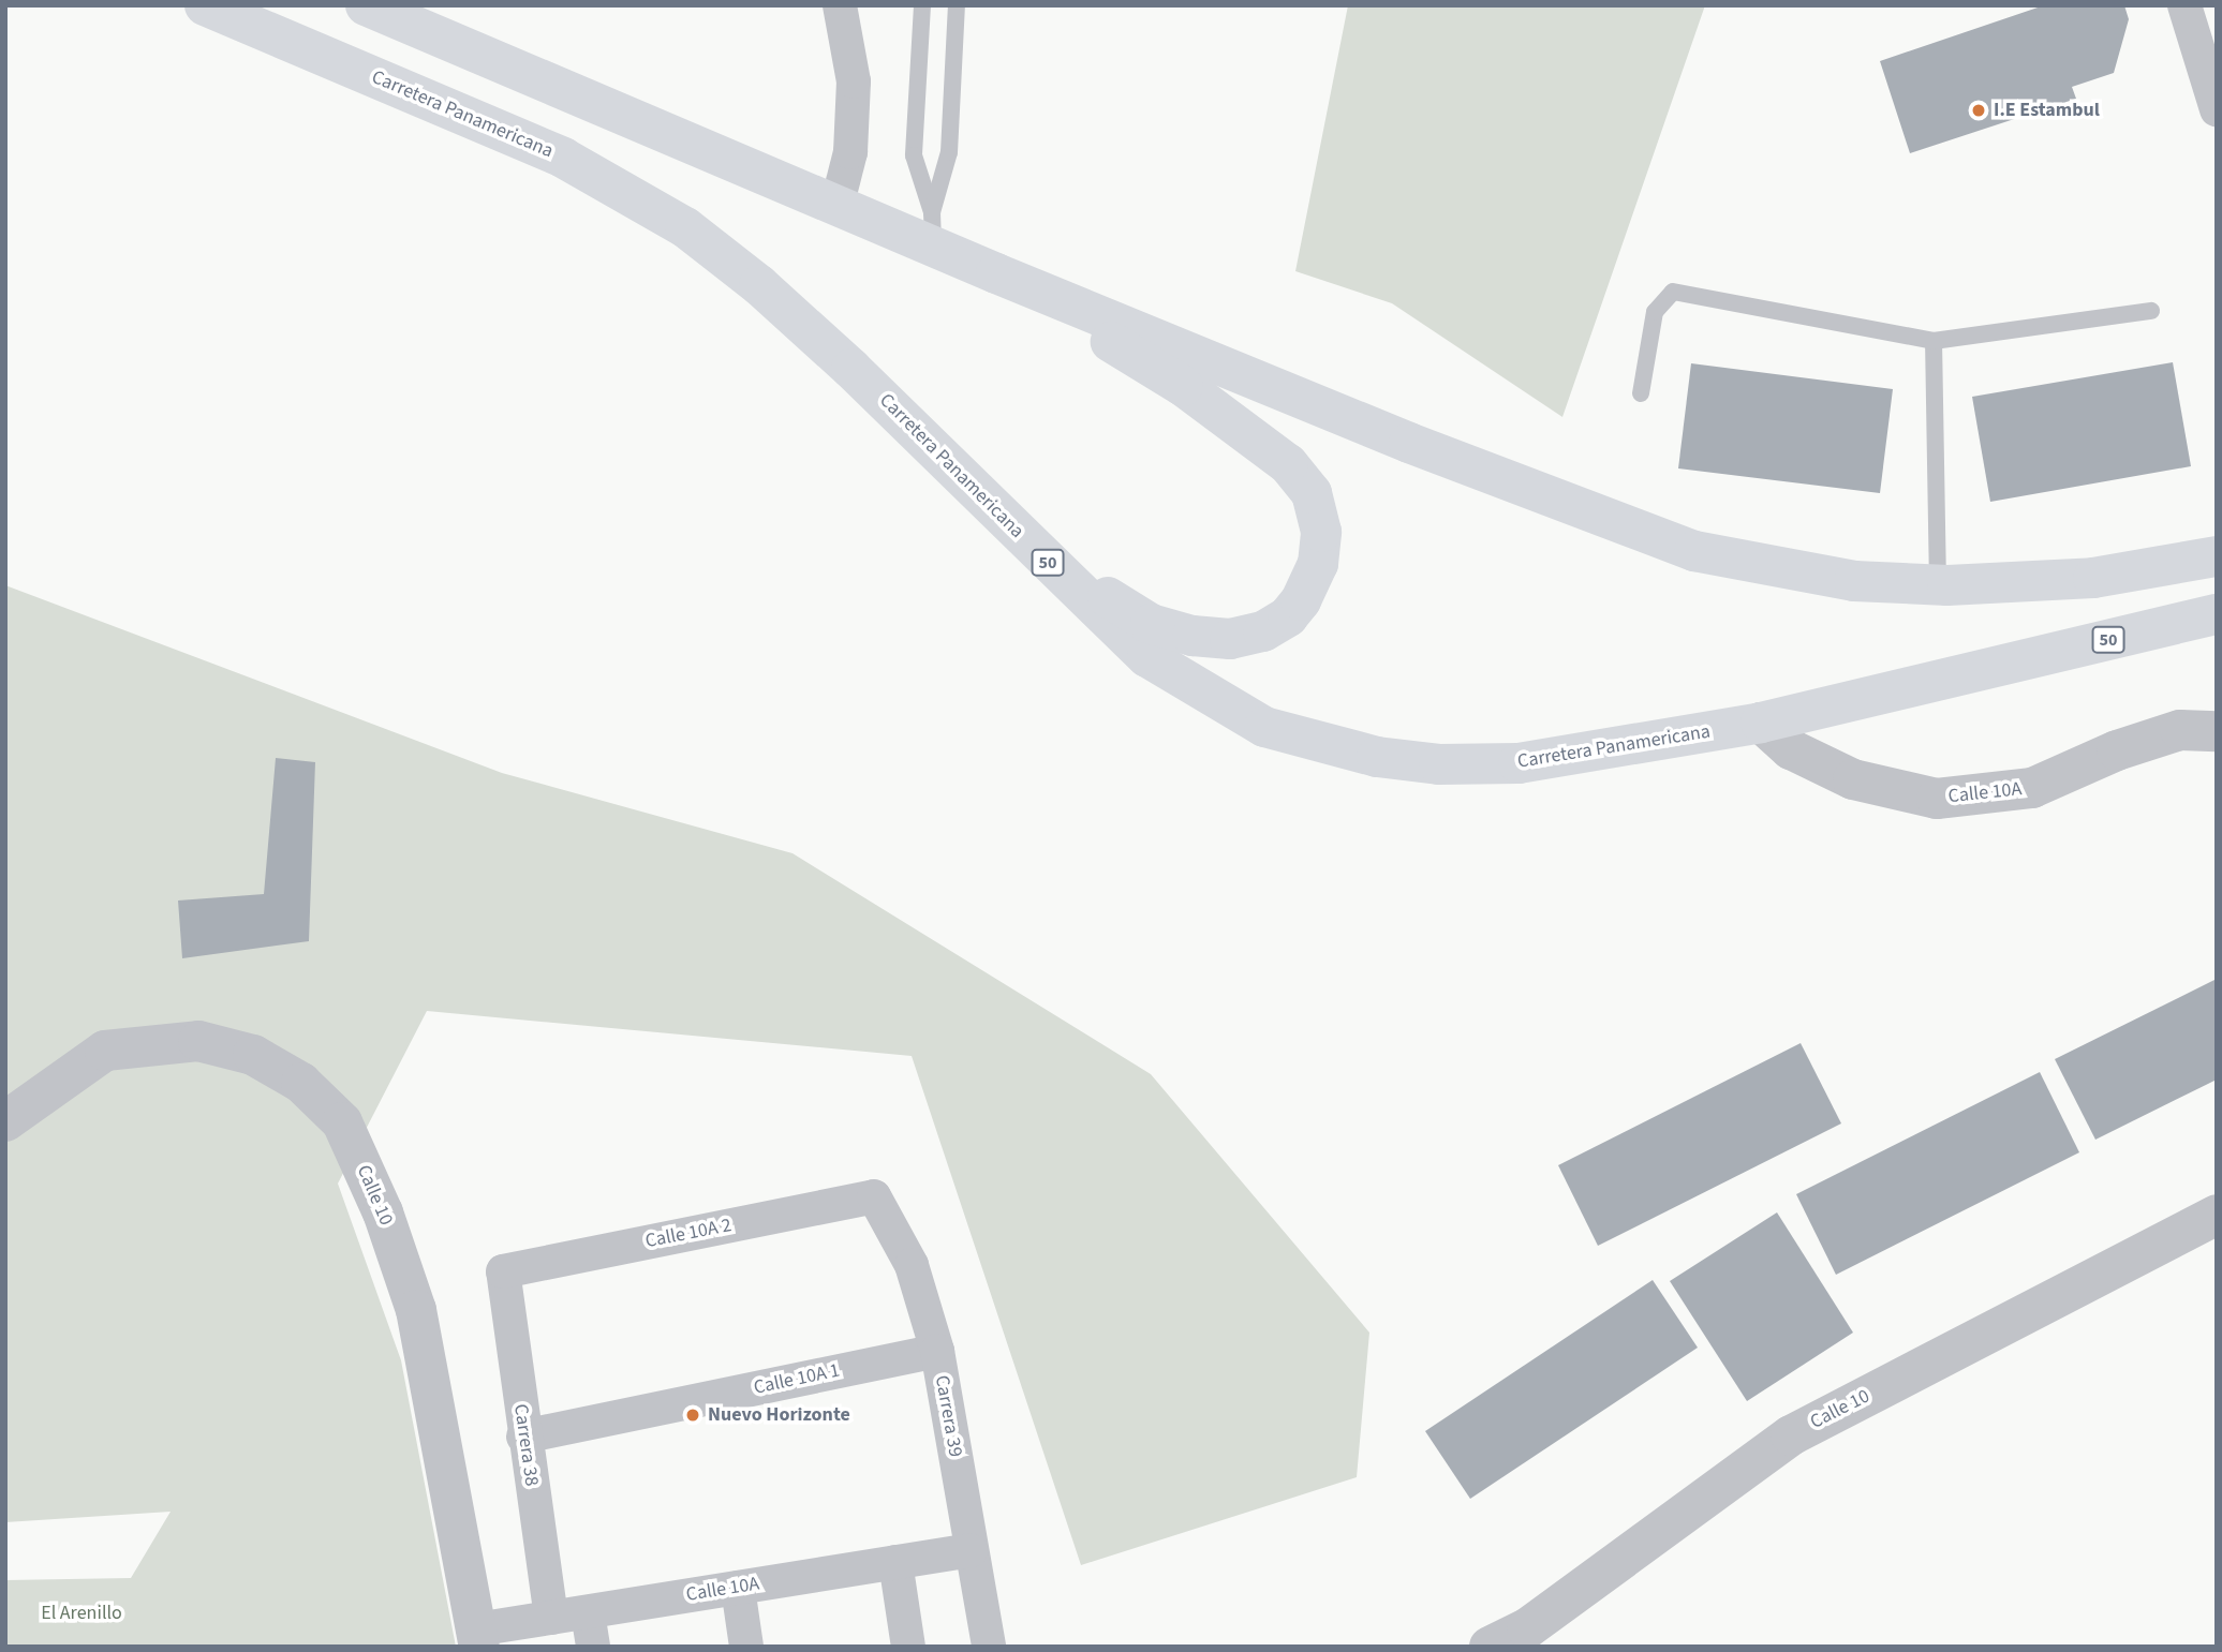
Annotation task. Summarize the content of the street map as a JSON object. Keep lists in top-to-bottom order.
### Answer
{
  "streets": {
    "highway": ["Carretera Panamericana", "50"],
    "street": [
      "Calle 10A",
      "Calle 10",
      "Calle 10A 2",
      "Calle 10A 1",
      "Carrera 39",
      "Carrera 38"
    ]
  },
  "crossings": [
    ["Carretera Panamericana", "Calle 10A"],
    ["Calle 10A", "Calle 10"],
    ["Calle 10A", "Carrera 39"],
    ["Calle 10A", "Carrera 38"],
    ["Calle 10A 2", "Carrera 39"],
    ["Calle 10A 2", "Carrera 38"],
    ["Calle 10A 1", "Carrera 39"],
    ["Calle 10A 1", "Carrera 38"]
  ],
  "parks": ["El Arenillo"],
  "places": ["I.E Estambul", "Nuevo Horizonte"]
}
